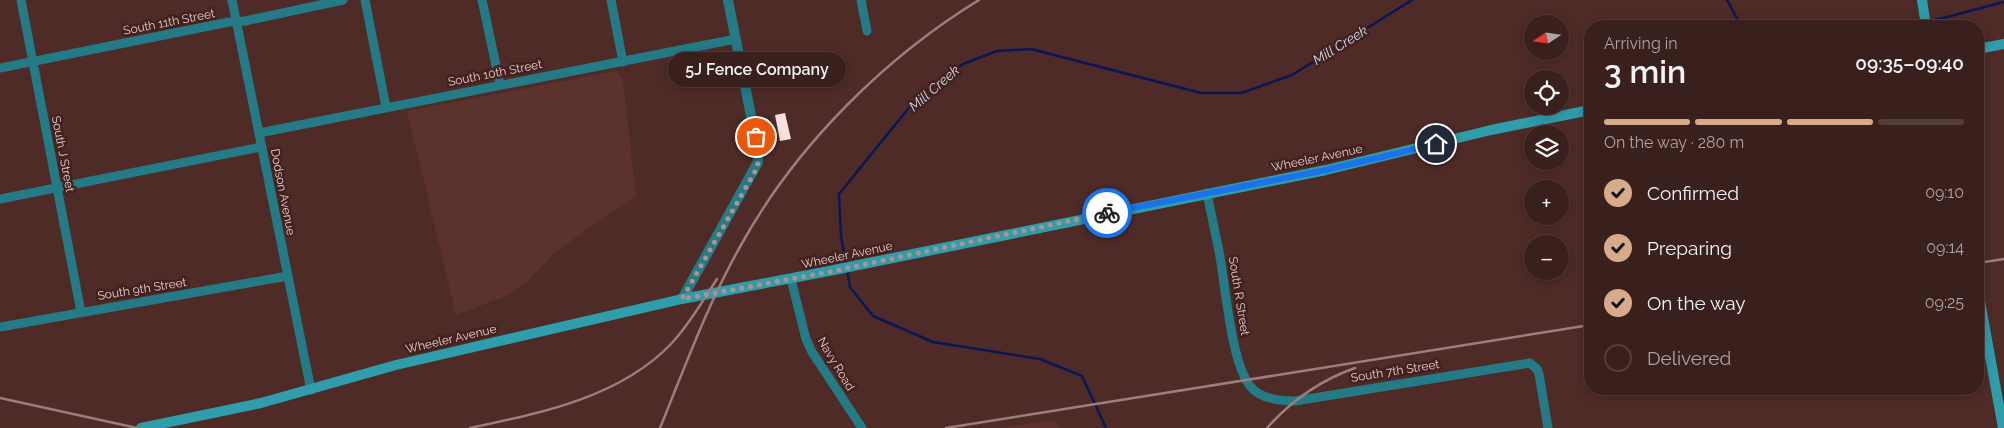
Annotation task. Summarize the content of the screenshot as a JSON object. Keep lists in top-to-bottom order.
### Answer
{
  "streets": {
    "main road": ["Wheeler Avenue"],
    "street": [
      "South 11th Street",
      "South 10th Street",
      "South J Street",
      "Dodson Avenue",
      "South 9th Street",
      "South R Street",
      "Navy Road",
      "South 7th Street"
    ]
  },
  "crossings": [
    ["South 11th Street", "South J Street"],
    ["South 11th Street", "Dodson Avenue"],
    ["South 10th Street", "Dodson Avenue"],
    ["South J Street", "South 9th Street"],
    ["Wheeler Avenue", "Dodson Avenue"],
    ["Wheeler Avenue", "South R Street"],
    ["Wheeler Avenue", "Navy Road"],
    ["Dodson Avenue", "South 9th Street"],
    ["South R Street", "South 7th Street"]
  ],
  "water": ["Mill Creek"],
  "places": ["5J Fence Company"],
  "north": "left",
  "page": {
    "map_buttons": ["+", "−"],
    "heading": ["3 min", "Arriving in", "09:35–09:40"],
    "bubble": "5J Fence Company",
    "bar": "On the way · 280 m",
    "list": [
      ["Confirmed", "09:10"],
      ["Preparing", "09:14"],
      ["On the way", "09:25"],
      "Delivered"
    ]
  }
}
